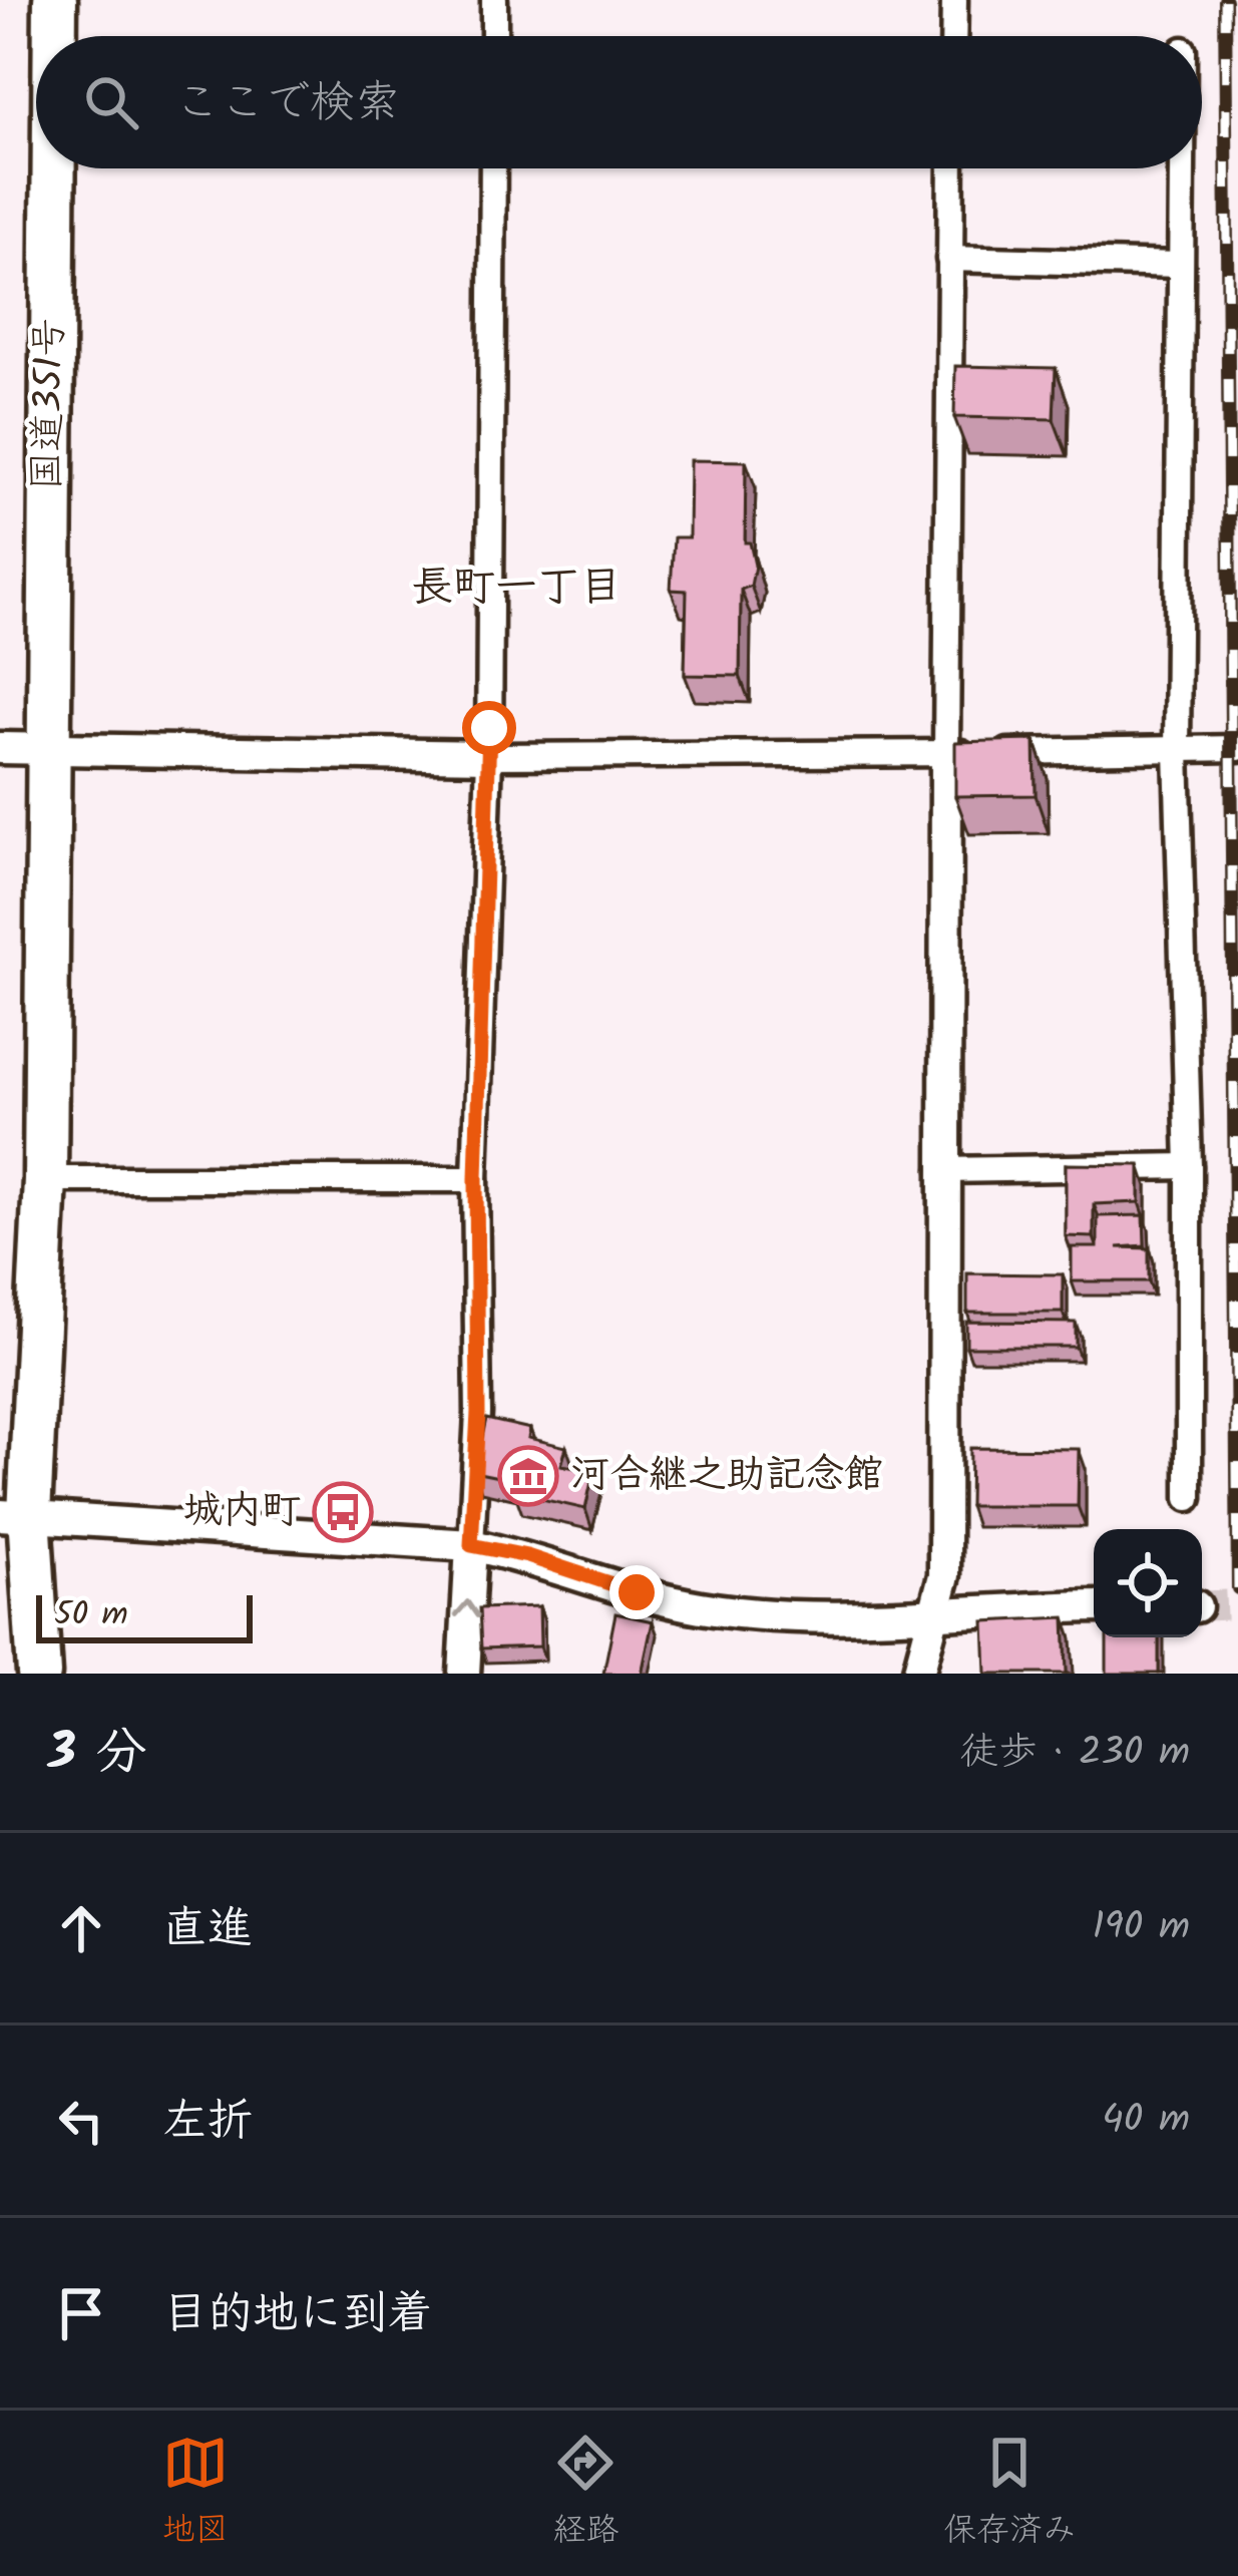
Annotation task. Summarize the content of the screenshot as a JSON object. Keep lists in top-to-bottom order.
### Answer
{
  "streets": {
    "highway": ["国道351号"]
  },
  "districts": ["長町一丁目"],
  "places": {
    "museum": ["河合継之助記念館"],
    "bus stop": ["城内町"]
  },
  "scale_bar": "50 m",
  "page": {
    "search": "ここで検索",
    "scale": "50 m",
    "heading": ["3 分", "徒歩 · 230 m"],
    "list": [
      ["直進", "190 m"],
      ["左折", "40 m"],
      "目的地に到着"
    ],
    "nav": ["地図", "経路", "保存済み"]
  }
}
